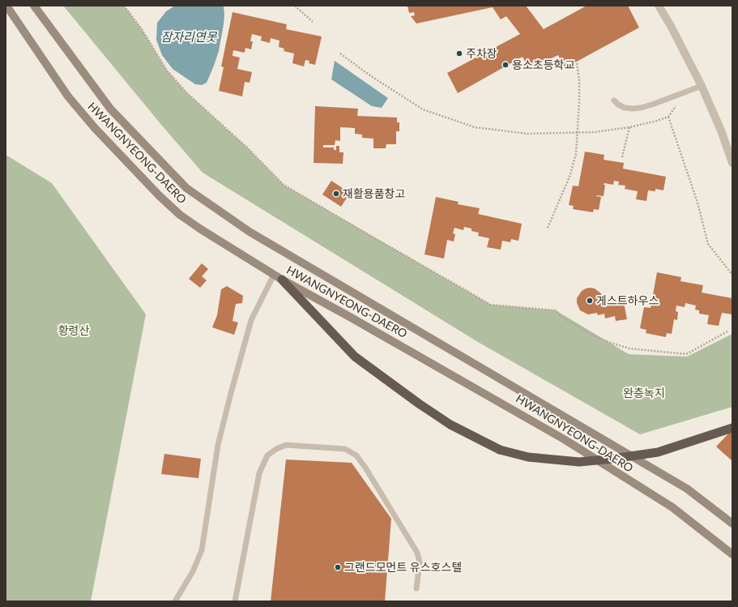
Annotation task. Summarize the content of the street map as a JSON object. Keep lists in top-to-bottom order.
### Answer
{
  "streets": {
    "main road": ["HWANGNYEONG-DAERO"]
  },
  "water": ["잠자리연못"],
  "parks": ["황령산", "완층녹지"],
  "places": [
    "주차장",
    "용소초등학교",
    "재활용품창고",
    "게스트하우스",
    "그랜드모먼트 유스호스텔"
  ]
}
